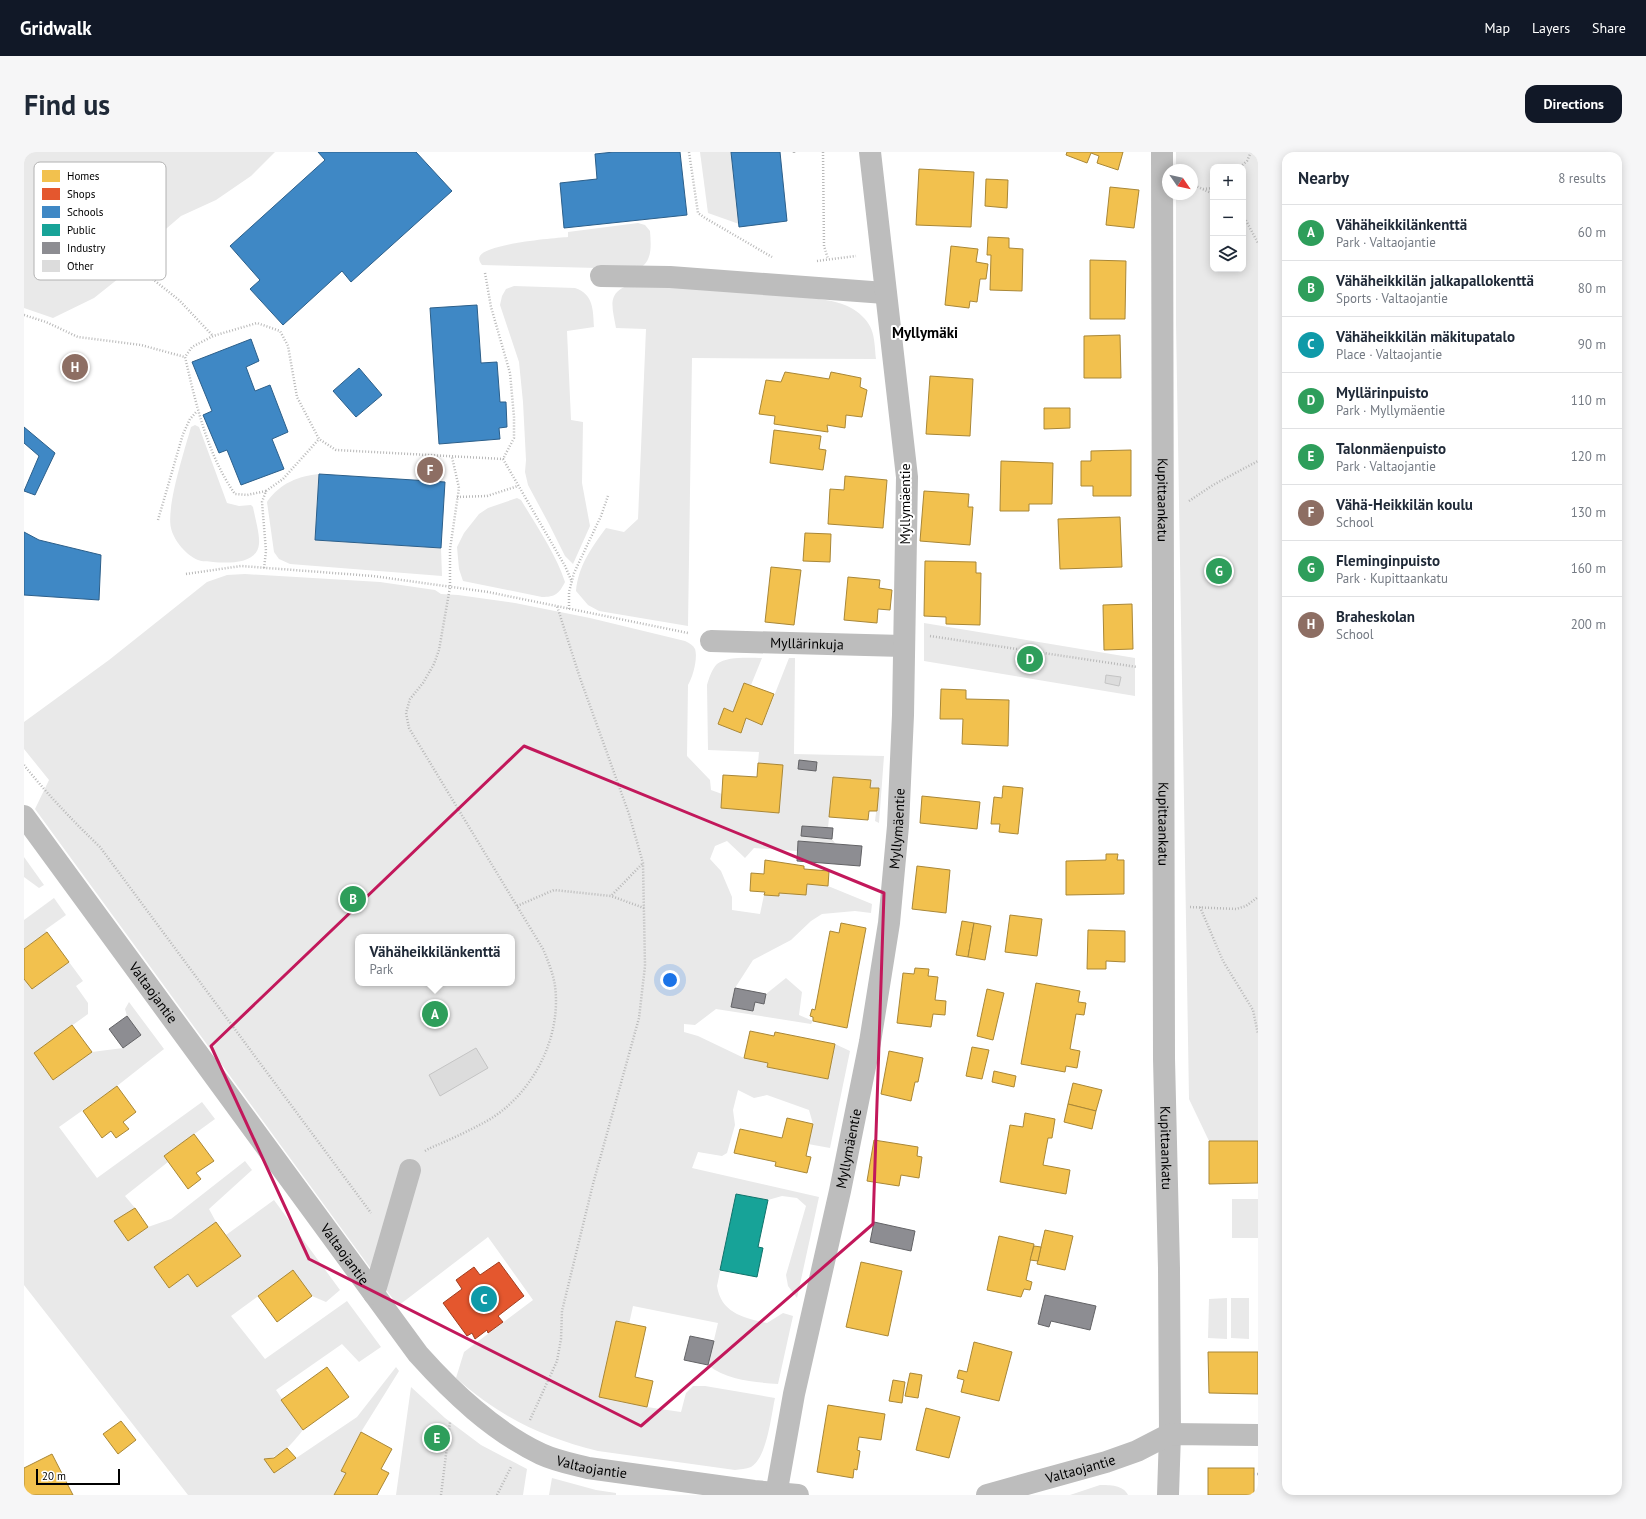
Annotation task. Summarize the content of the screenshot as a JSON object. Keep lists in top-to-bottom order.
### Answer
{
  "streets": {
    "street": [
      "Kupittaankatu",
      "Myllymäentie",
      "Myllärinkuja",
      "Valtaojantie"
    ]
  },
  "crossings": [
    ["Kupittaankatu", "Valtaojantie"],
    ["Myllymäentie", "Myllärinkuja"],
    ["Myllymäentie", "Valtaojantie"]
  ],
  "districts": ["Myllymäki"],
  "legend": [
    "Homes",
    "Shops",
    "Schools",
    "Public",
    "Industry",
    "Other"
  ],
  "scale_bar": "20 m",
  "north": "bottom right",
  "page": {
    "header": "Gridwalk",
    "nav": ["Map", "Layers", "Share"],
    "buttons": "Directions",
    "title": "Find us",
    "heading": ["Nearby", "8 results"],
    "map_buttons": ["+", "−"],
    "list": [
      {
        "mark": "A",
        "name": "Vähäheikkilänkenttä",
        "note": "Park · Valtaojantie",
        "value": "60 m"
      },
      {
        "mark": "B",
        "name": "Vähäheikkilän jalkapallokenttä",
        "note": "Sports · Valtaojantie",
        "value": "80 m"
      },
      {
        "mark": "C",
        "name": "Vähäheikkilän mäkitupatalo",
        "note": "Place · Valtaojantie",
        "value": "90 m"
      },
      {
        "mark": "D",
        "name": "Myllärinpuisto",
        "note": "Park · Myllymäentie",
        "value": "110 m"
      },
      {
        "mark": "E",
        "name": "Talonmäenpuisto",
        "note": "Park · Valtaojantie",
        "value": "120 m"
      },
      {
        "mark": "F",
        "name": "Vähä-Heikkilän koulu",
        "note": "School",
        "value": "130 m"
      },
      {
        "mark": "G",
        "name": "Fleminginpuisto",
        "note": "Park · Kupittaankatu",
        "value": "160 m"
      },
      {
        "mark": "H",
        "name": "Braheskolan",
        "note": "School",
        "value": "200 m"
      }
    ],
    "pins": [
      "H",
      "F",
      "G",
      "D",
      "B",
      "A",
      "C",
      "E"
    ],
    "popup": ["Vähäheikkilänkenttä", "Park"],
    "scale": "20 m"
  }
}
